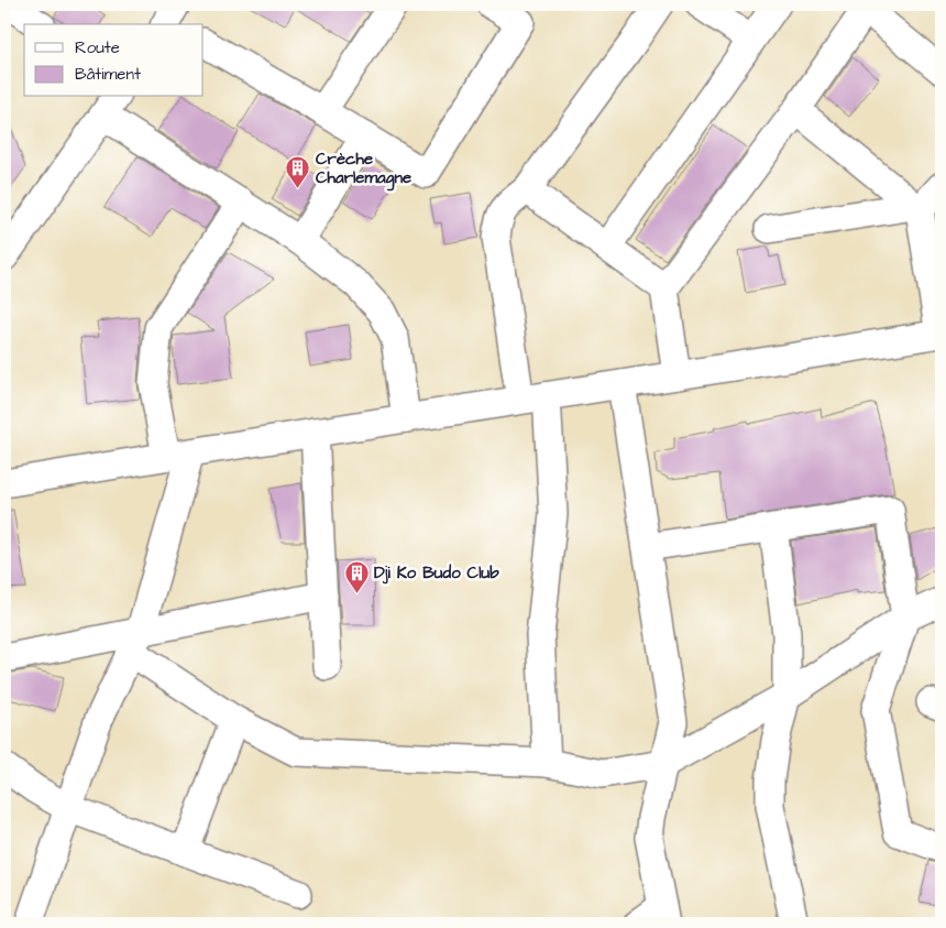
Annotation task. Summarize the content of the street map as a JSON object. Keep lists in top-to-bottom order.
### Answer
{
  "places": {
    "building": ["Crèche Charlemagne", "Dji Ko Budo Club"]
  },
  "legend": ["Route", "Bâtiment"]
}
